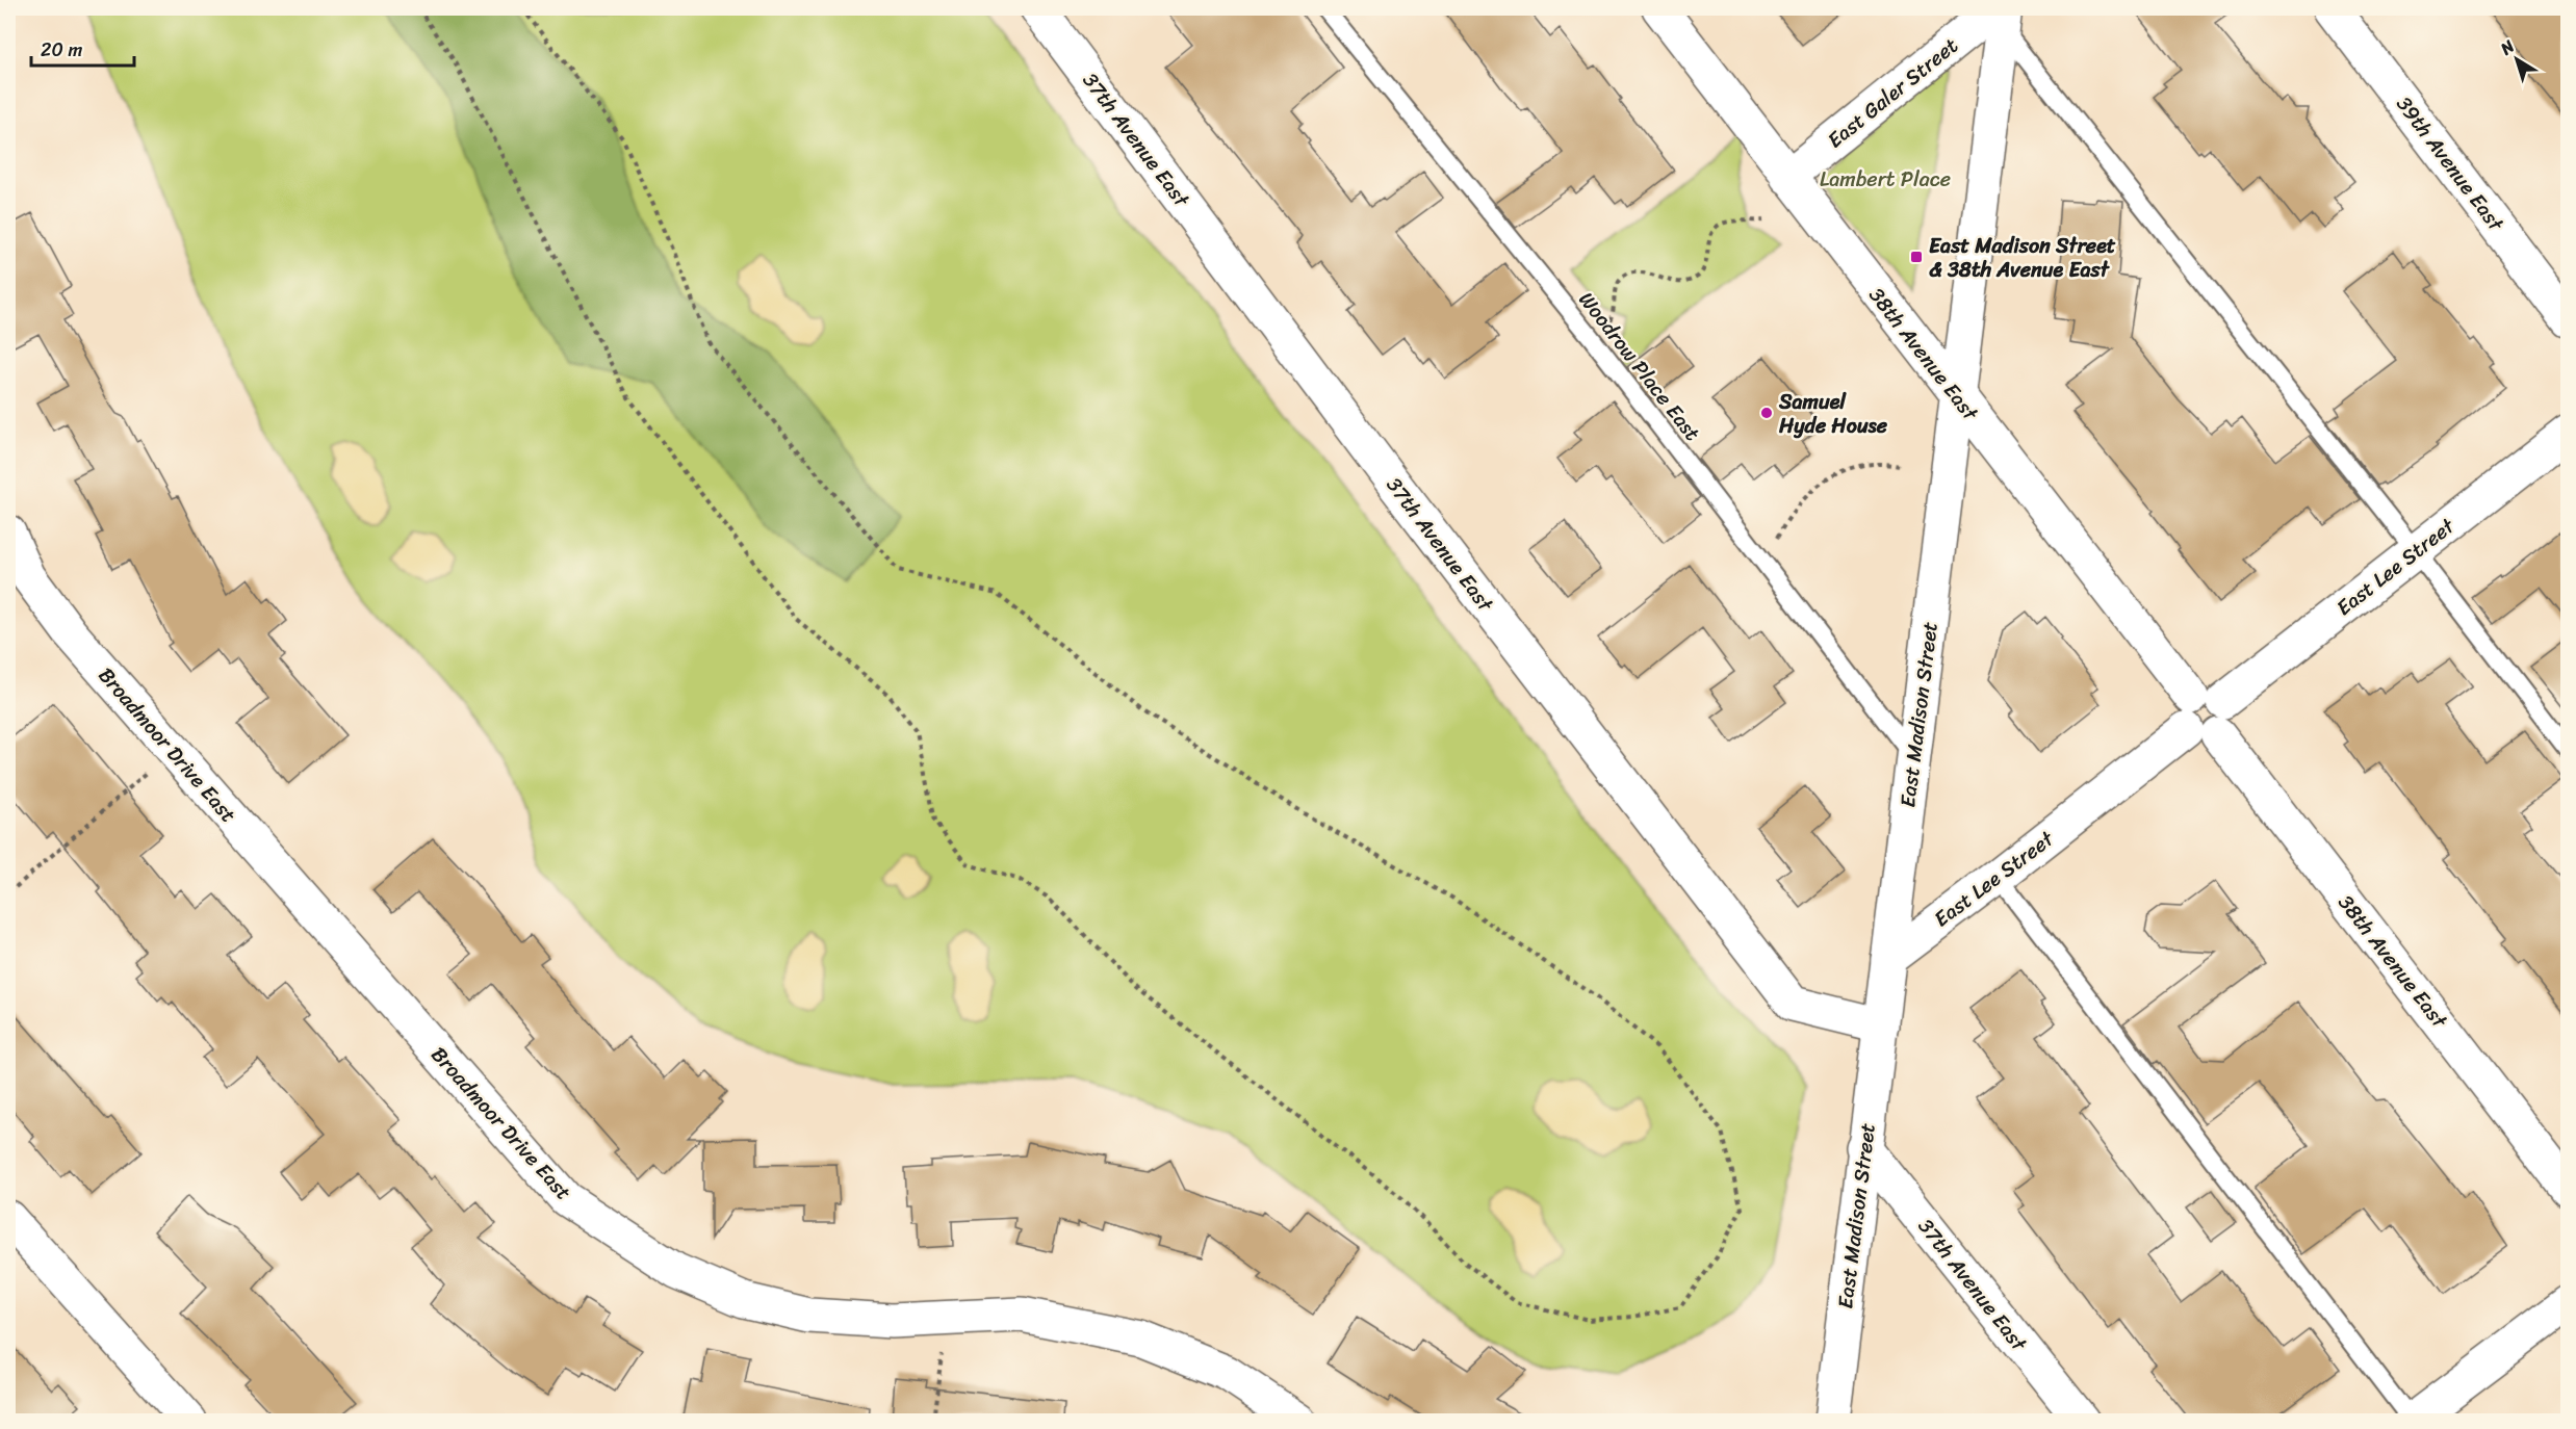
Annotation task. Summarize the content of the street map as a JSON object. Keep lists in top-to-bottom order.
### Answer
{
  "streets": {
    "street": [
      "East Galer Street",
      "37th Avenue East",
      "39th Avenue East",
      "38th Avenue East",
      "East Lee Street",
      "East Madison Street",
      "Broadmoor Drive East"
    ],
    "lane": ["Woodrow Place East"]
  },
  "crossings": [
    ["East Galer Street", "38th Avenue East"],
    ["East Galer Street", "East Madison Street"],
    ["37th Avenue East", "East Madison Street"],
    ["38th Avenue East", "East Lee Street"],
    ["38th Avenue East", "East Madison Street"],
    ["Woodrow Place East", "East Madison Street"],
    ["East Lee Street", "East Madison Street"]
  ],
  "parks": ["Lambert Place"],
  "places": {
    "transit": ["East Madison Street & 38th Avenue East"],
    "other": ["Samuel Hyde House"]
  },
  "scale_bar": "20 m",
  "north": "top left"
}
